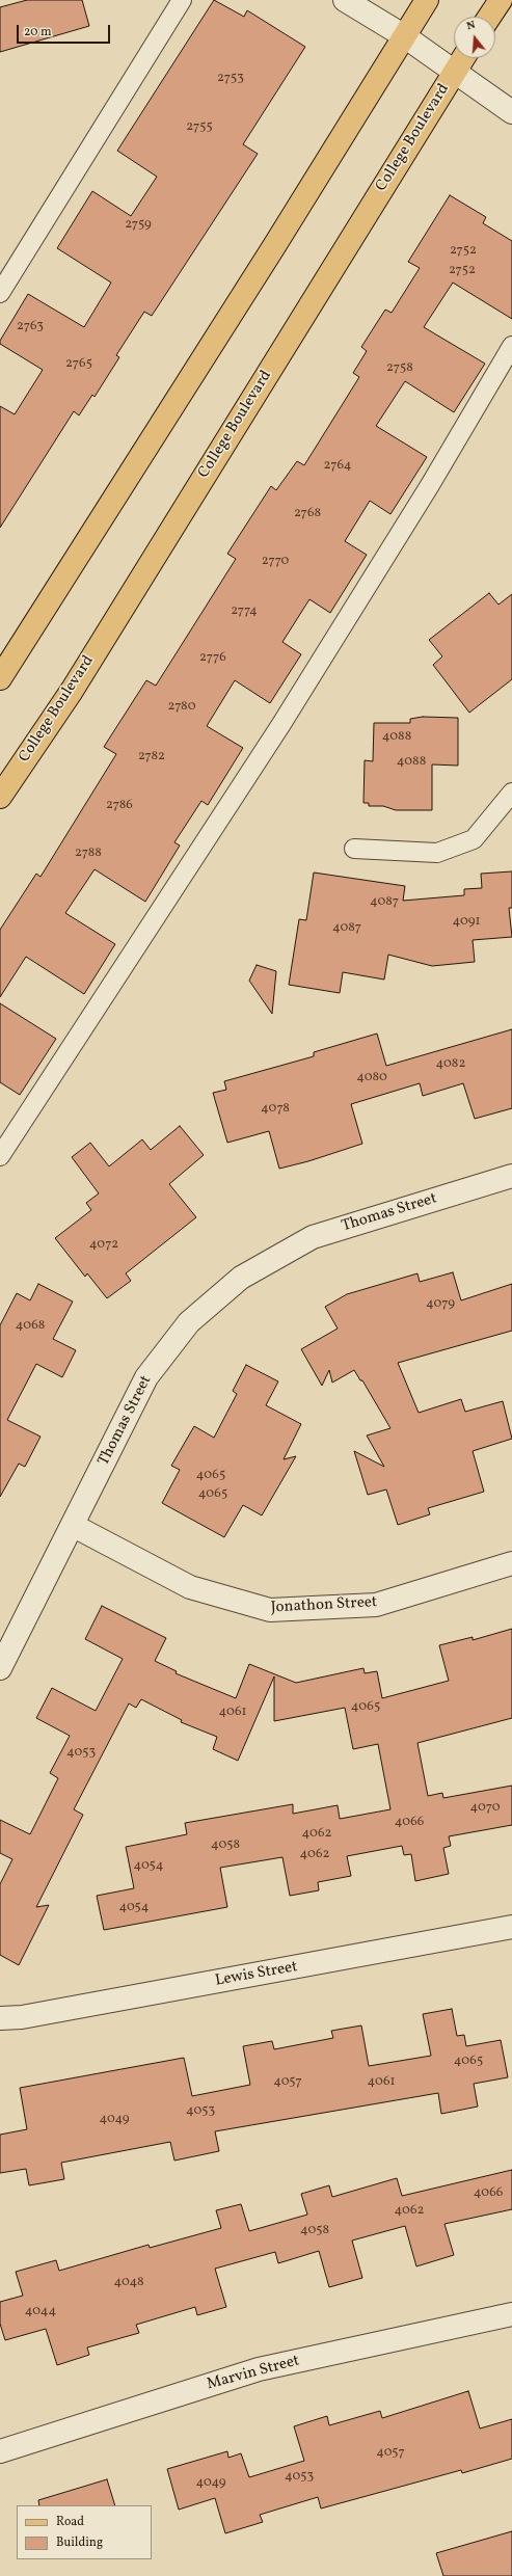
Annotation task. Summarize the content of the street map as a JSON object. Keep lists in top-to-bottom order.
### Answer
{
  "streets": {
    "main road": ["College Boulevard"],
    "street": [
      "Thomas Street",
      "Jonathon Street",
      "Lewis Street",
      "Marvin Street"
    ]
  },
  "crossings": [
    ["Thomas Street", "Jonathon Street"]
  ],
  "house_numbers": [
    "2753",
    "2755",
    "2759",
    "2752",
    "2752",
    "2763",
    "2765",
    "2758",
    "2764",
    "2768",
    "2770",
    "2774",
    "2776",
    "2780",
    "4088",
    "2782",
    "4088",
    "2786",
    "2788",
    "4087",
    "4091",
    "4087",
    "4082",
    "4080",
    "4078",
    "4072",
    "4079",
    "4068",
    "4065",
    "4065",
    "4065",
    "4061",
    "4053",
    "4070",
    "4066",
    "4062",
    "4058",
    "4062",
    "4054",
    "4054",
    "4065",
    "4057",
    "4061",
    "4053",
    "4049",
    "4066",
    "4062",
    "4058",
    "4048",
    "4044",
    "4057",
    "4053",
    "4049"
  ],
  "legend": ["Road", "Building"],
  "scale_bar": "20 m",
  "north": "top"
}
